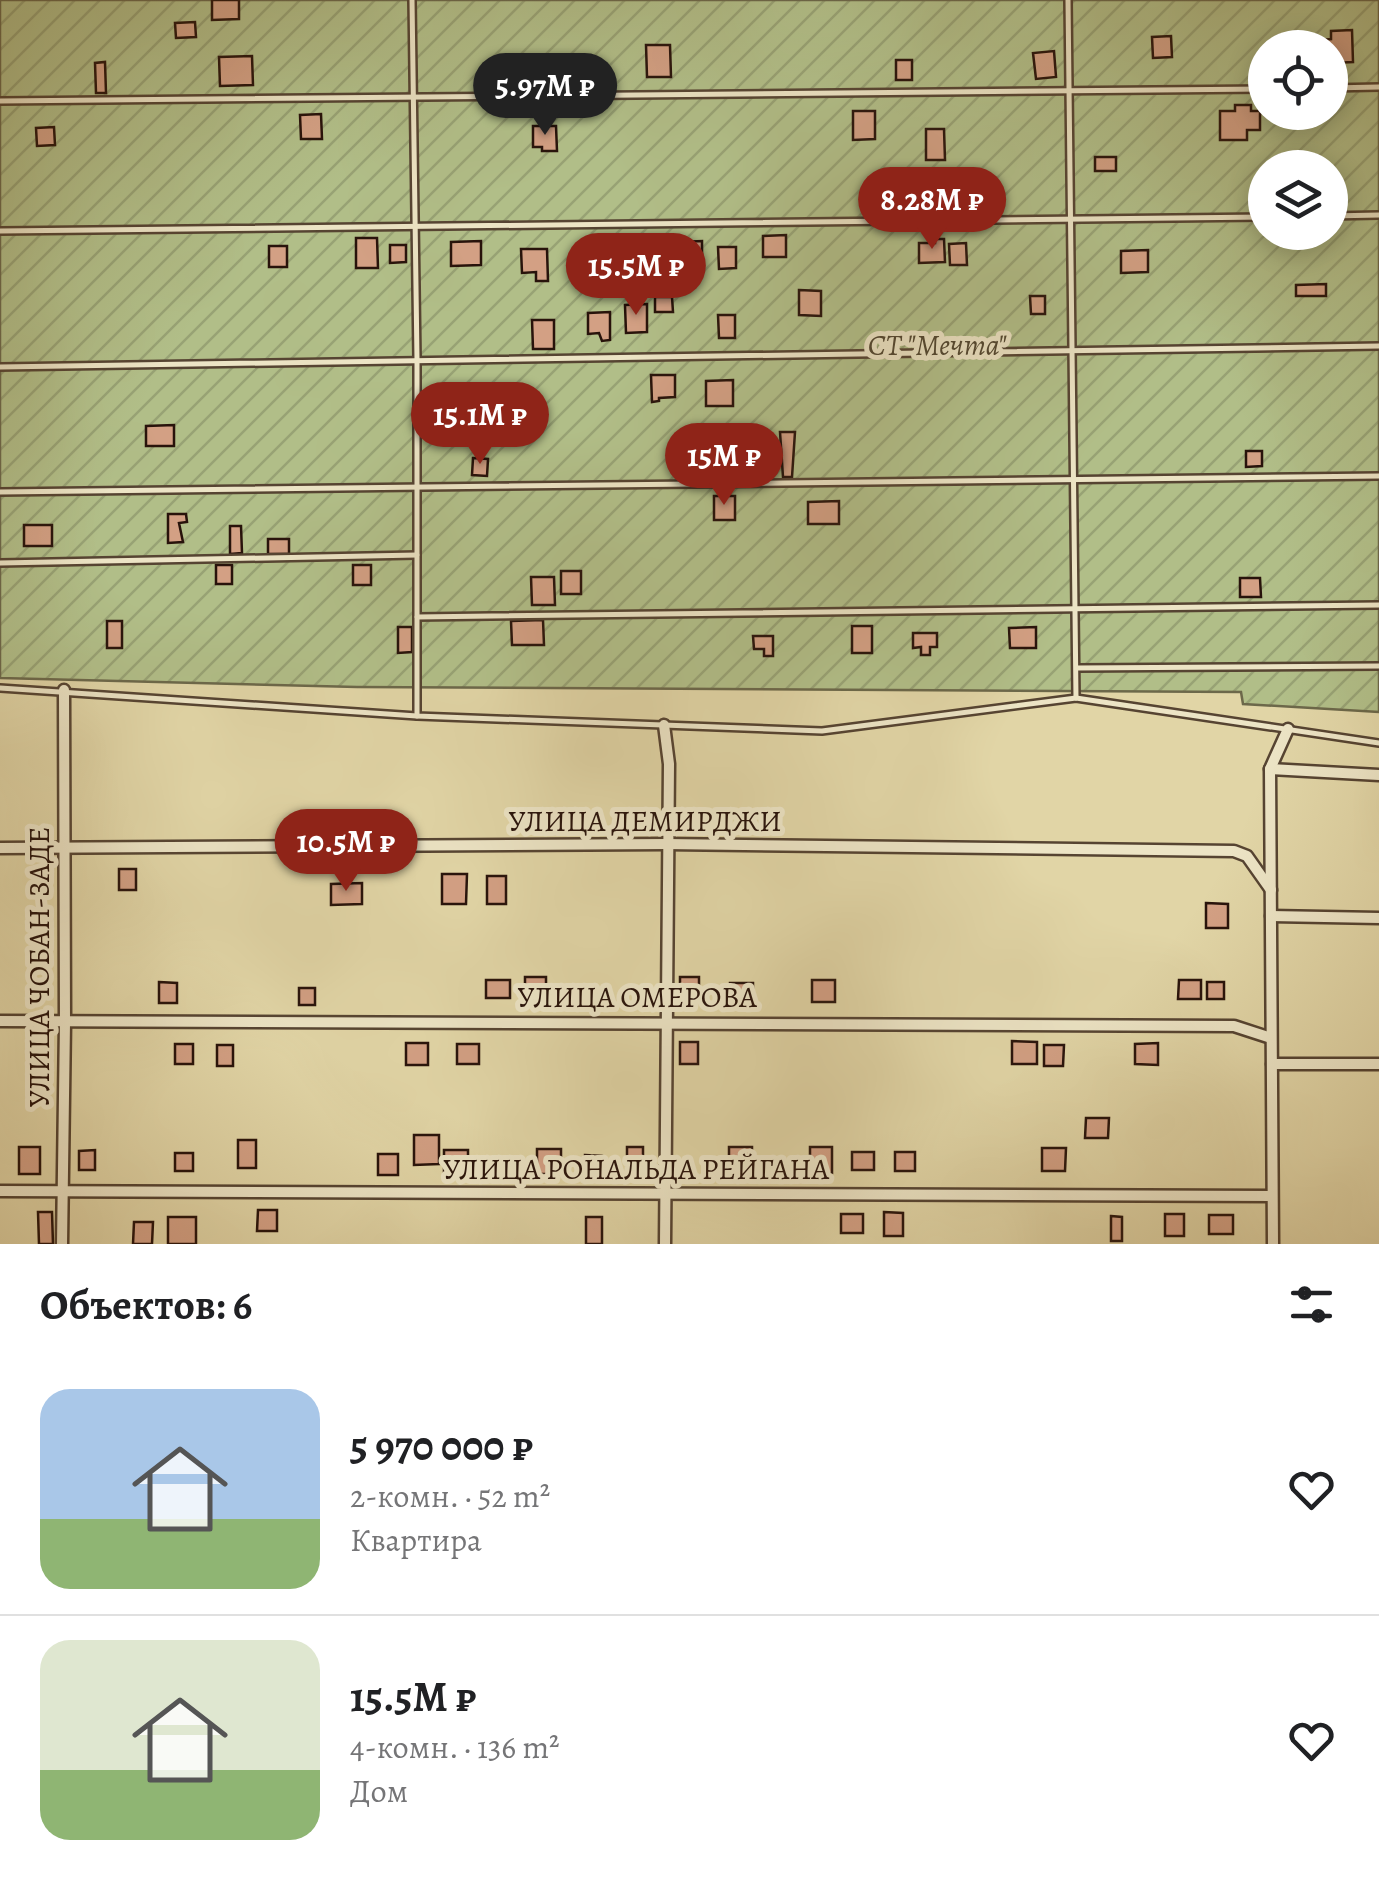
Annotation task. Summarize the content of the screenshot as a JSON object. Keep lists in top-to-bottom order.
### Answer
{
  "streets": {
    "street": [
      "УЛИЦА ДЕМИРДЖИ",
      "УЛИЦА ЧОБАН-ЗАДЕ",
      "УЛИЦА ОМЕРОВА",
      "УЛИЦА РОНАЛЬДА РЕЙГАНА"
    ]
  },
  "crossings": [
    ["УЛИЦА ДЕМИРДЖИ", "УЛИЦА ЧОБАН-ЗАДЕ"],
    ["УЛИЦА ЧОБАН-ЗАДЕ", "УЛИЦА ОМЕРОВА"],
    ["УЛИЦА ЧОБАН-ЗАДЕ", "УЛИЦА РОНАЛЬДА РЕЙГАНА"]
  ],
  "parks": ["СТ \"Мечта\""],
  "page": {
    "price": [
      "5.97M ₽",
      "8.28M ₽",
      "15.5M ₽",
      "15.1M ₽",
      "15M ₽",
      "10.5M ₽"
    ],
    "heading": "Объектов: 6",
    "list": [
      {
        "name": "5 970 000 ₽",
        "note": "2-комн. · 52 m² · Квартира"
      },
      {
        "name": "15.5M ₽",
        "note": "4-комн. · 136 m² · Дом"
      }
    ]
  }
}
